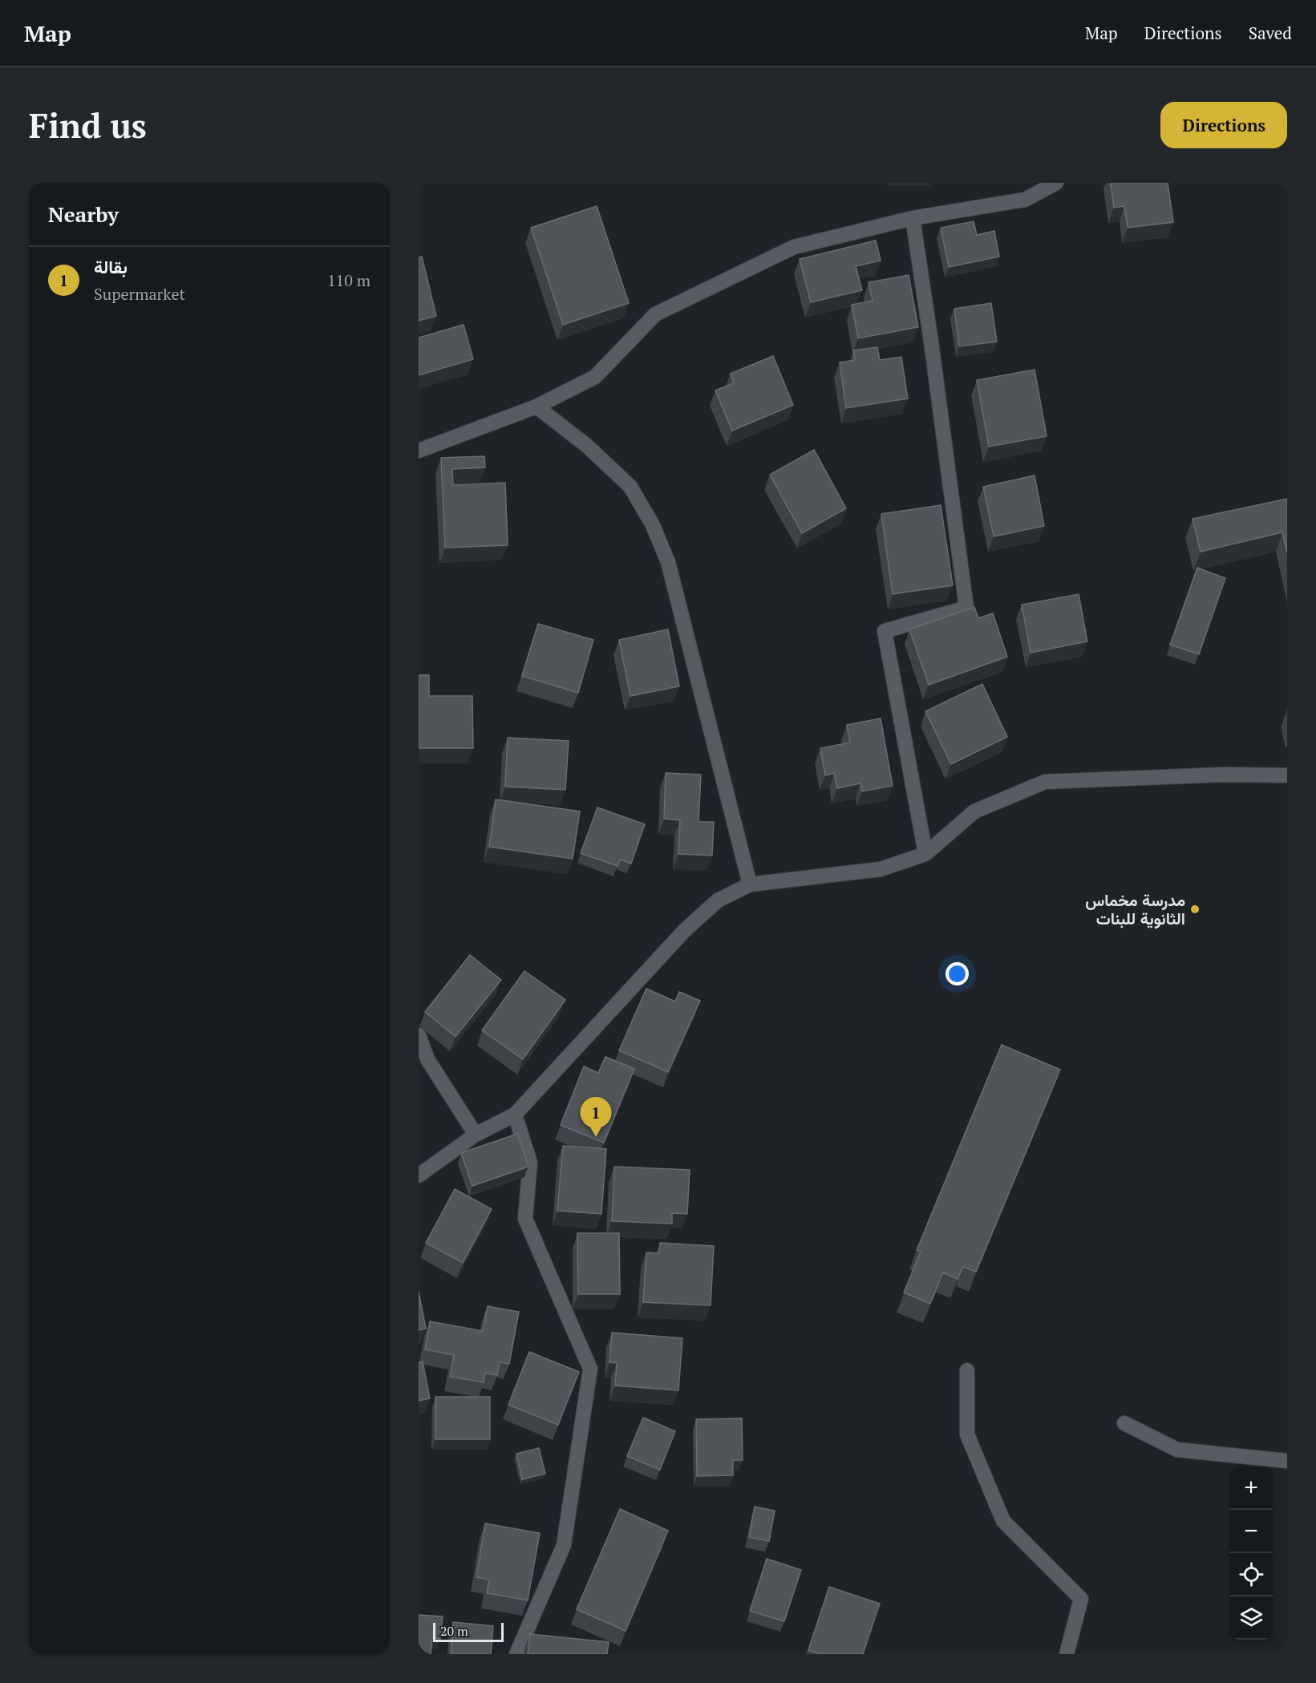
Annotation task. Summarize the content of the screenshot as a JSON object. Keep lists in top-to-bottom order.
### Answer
{
  "places": ["مدرسة مخماس الثانوية للبنات"],
  "scale_bar": "20 m",
  "page": {
    "header": "Map",
    "nav": ["Map", "Directions", "Saved"],
    "buttons": "Directions",
    "title": "Find us",
    "heading": "Nearby",
    "list": [
      {
        "mark": "1",
        "name": "بقالة",
        "note": "Supermarket",
        "value": "110 m"
      }
    ],
    "pins": "1",
    "map_buttons": ["+", "−"],
    "scale": "20 m"
  }
}
